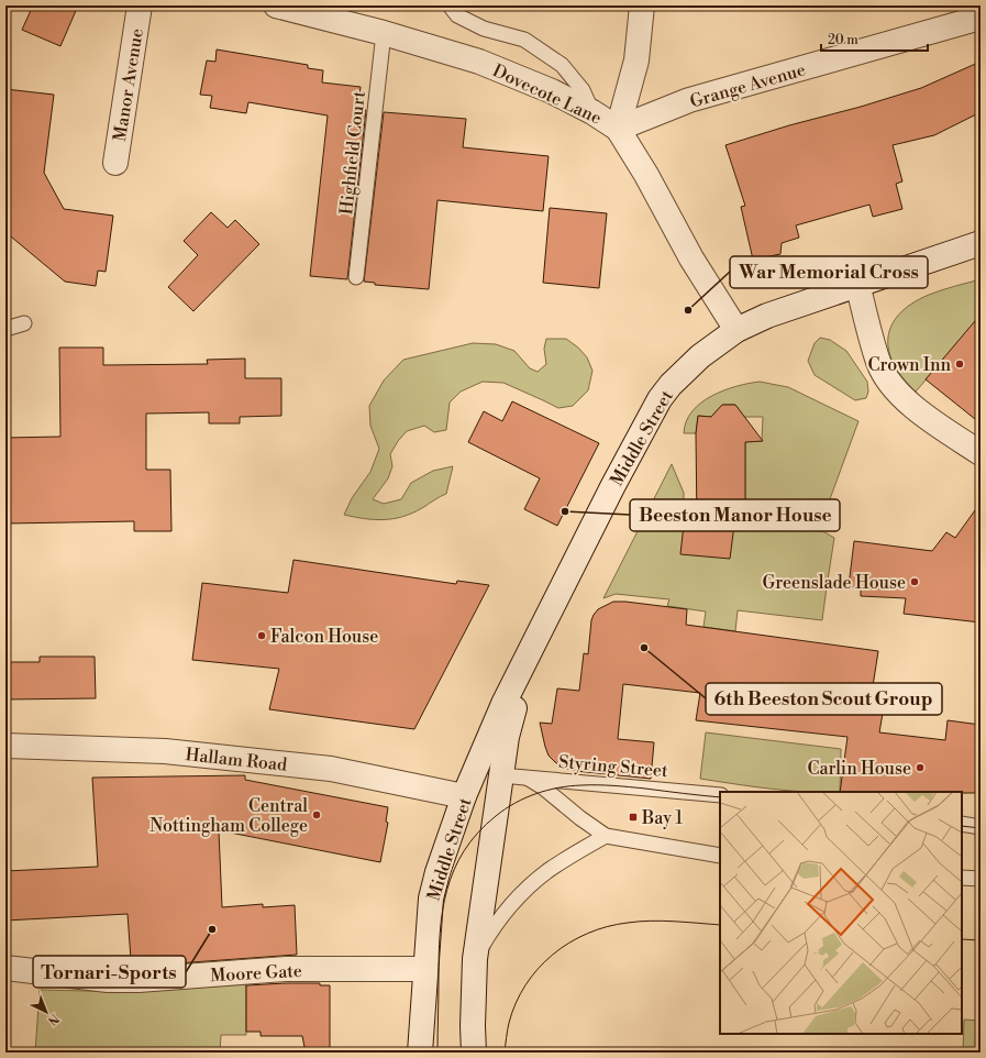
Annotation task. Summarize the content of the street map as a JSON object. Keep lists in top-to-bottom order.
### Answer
{
  "streets": {
    "street": [
      "Manor Avenue",
      "Grange Avenue",
      "Dovecote Lane",
      "Middle Street",
      "Hallam Road",
      "Moore Gate"
    ],
    "lane": ["Highfield Court", "Styring Street"]
  },
  "crossings": [
    ["Grange Avenue", "Dovecote Lane"],
    ["Dovecote Lane", "Highfield Court"],
    ["Dovecote Lane", "Middle Street"],
    ["Middle Street", "Hallam Road"],
    ["Middle Street", "Styring Street"],
    ["Middle Street", "Moore Gate"]
  ],
  "places": {
    "other": [
      "War Memorial Cross",
      "Crown Inn",
      "Beeston Manor House",
      "Greenslade House",
      "Falcon House",
      "6th Beeston Scout Group",
      "Carlin House",
      "Central Nottingham College",
      "Tornari-Sports"
    ],
    "transit": ["Bay 1"]
  },
  "scale_bar": "20 m",
  "north": "bottom right"
}
